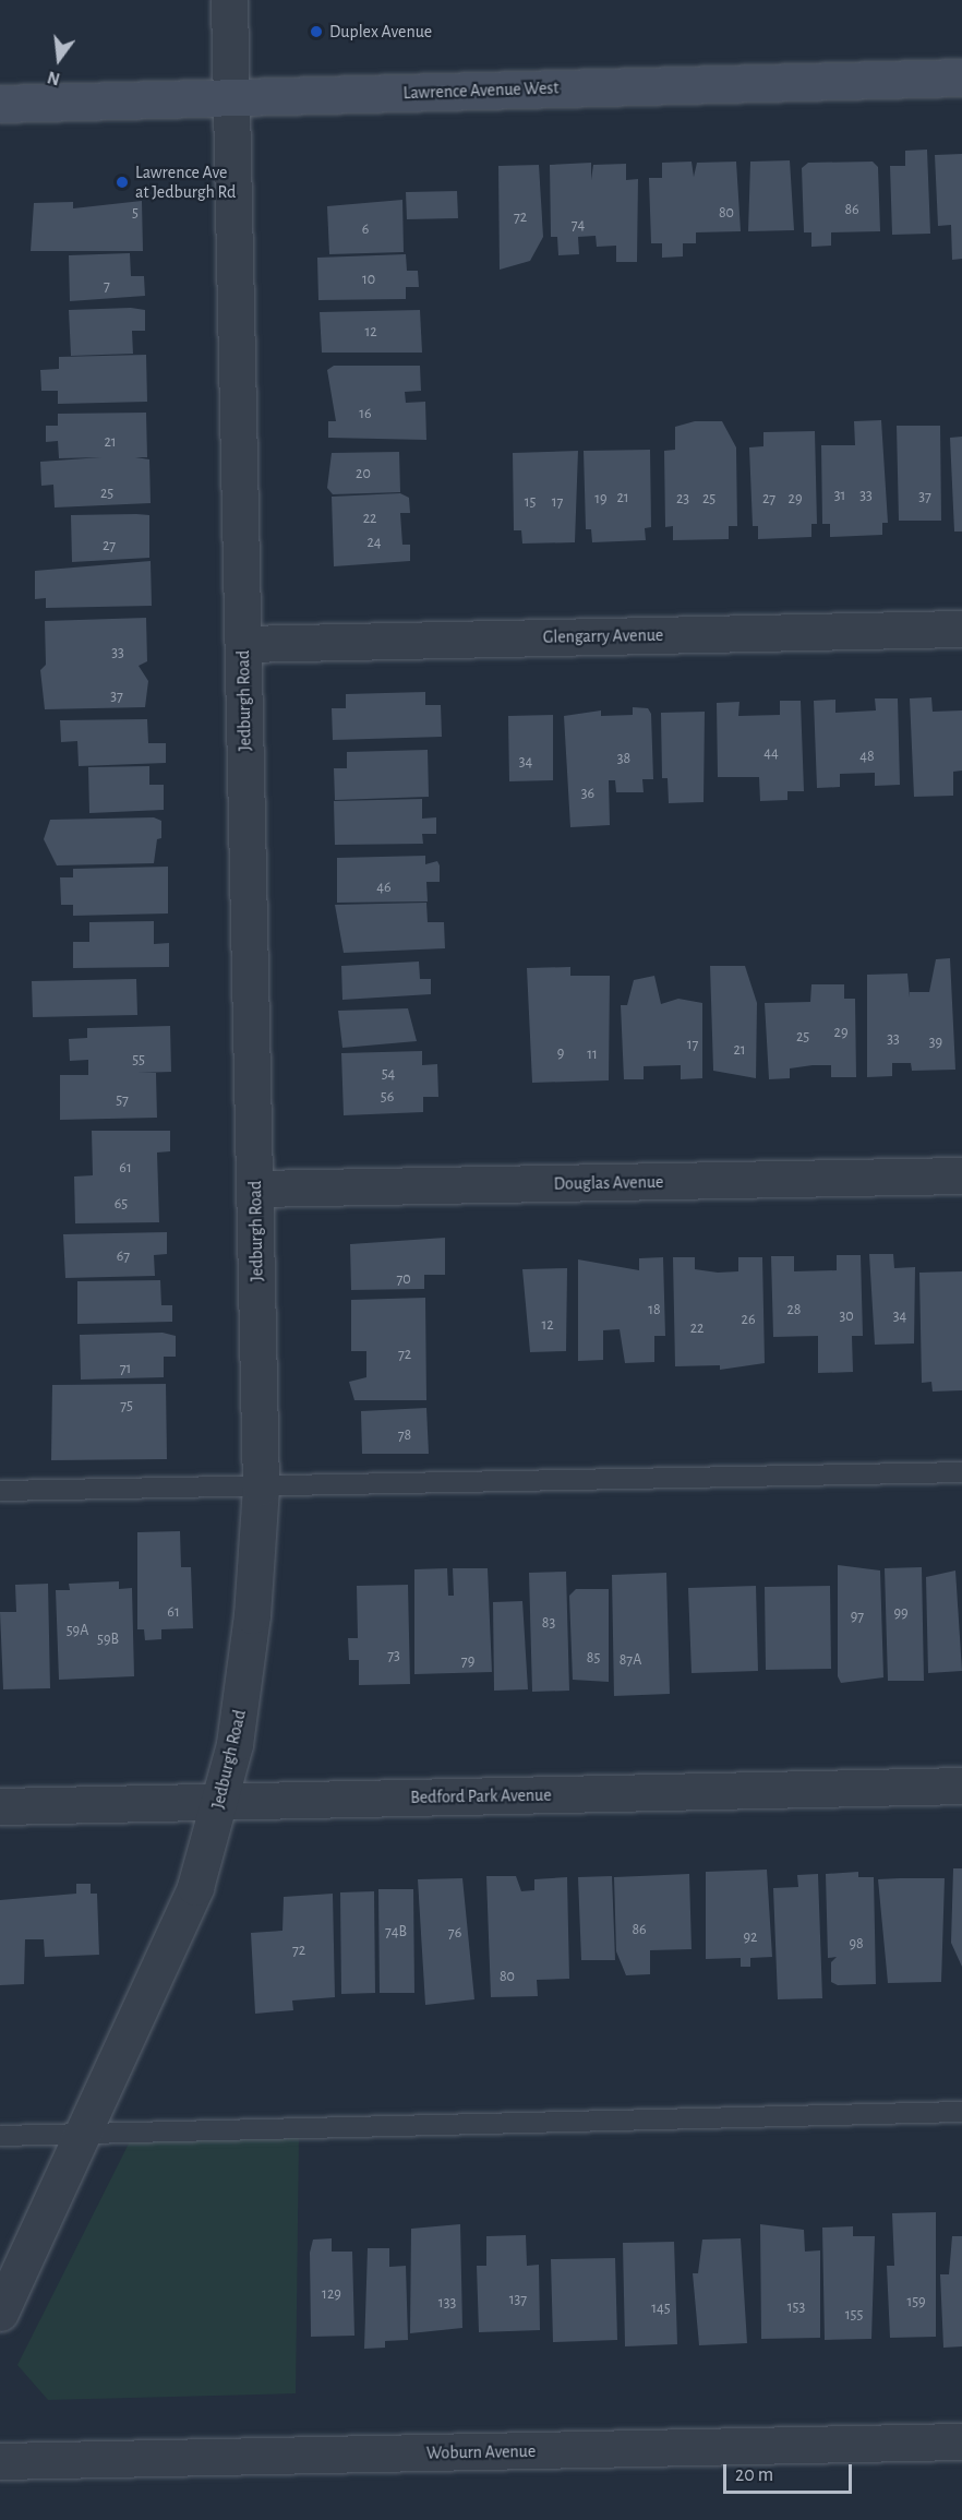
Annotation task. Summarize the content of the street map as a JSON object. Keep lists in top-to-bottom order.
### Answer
{
  "streets": {
    "main road": ["Lawrence Avenue West"],
    "street": [
      "Glengarry Avenue",
      "Jedburgh Road",
      "Douglas Avenue",
      "Bedford Park Avenue",
      "Woburn Avenue"
    ]
  },
  "crossings": [
    ["Lawrence Avenue West", "Jedburgh Road"],
    ["Glengarry Avenue", "Jedburgh Road"],
    ["Jedburgh Road", "Douglas Avenue"],
    ["Jedburgh Road", "Bedford Park Avenue"]
  ],
  "places": ["Duplex Avenue", "Lawrence Ave at Jedburgh Rd"],
  "house_numbers": [
    "86",
    "5",
    "80",
    "72",
    "74",
    "6",
    "10",
    "7",
    "12",
    "16",
    "21",
    "20",
    "25",
    "31",
    "33",
    "37",
    "21",
    "19",
    "23",
    "25",
    "27",
    "29",
    "15",
    "17",
    "22",
    "24",
    "27",
    "33",
    "37",
    "44",
    "48",
    "38",
    "34",
    "36",
    "46",
    "29",
    "25",
    "33",
    "39",
    "17",
    "21",
    "9",
    "11",
    "55",
    "54",
    "56",
    "57",
    "61",
    "65",
    "67",
    "70",
    "18",
    "28",
    "30",
    "34",
    "26",
    "12",
    "22",
    "72",
    "71",
    "75",
    "78",
    "61",
    "99",
    "97",
    "83",
    "59A",
    "59B",
    "73",
    "85",
    "87A",
    "79",
    "86",
    "74B",
    "76",
    "92",
    "98",
    "72",
    "80",
    "129",
    "137",
    "159",
    "133",
    "153",
    "145",
    "155"
  ],
  "scale_bar": "20 m",
  "north": "bottom"
}
